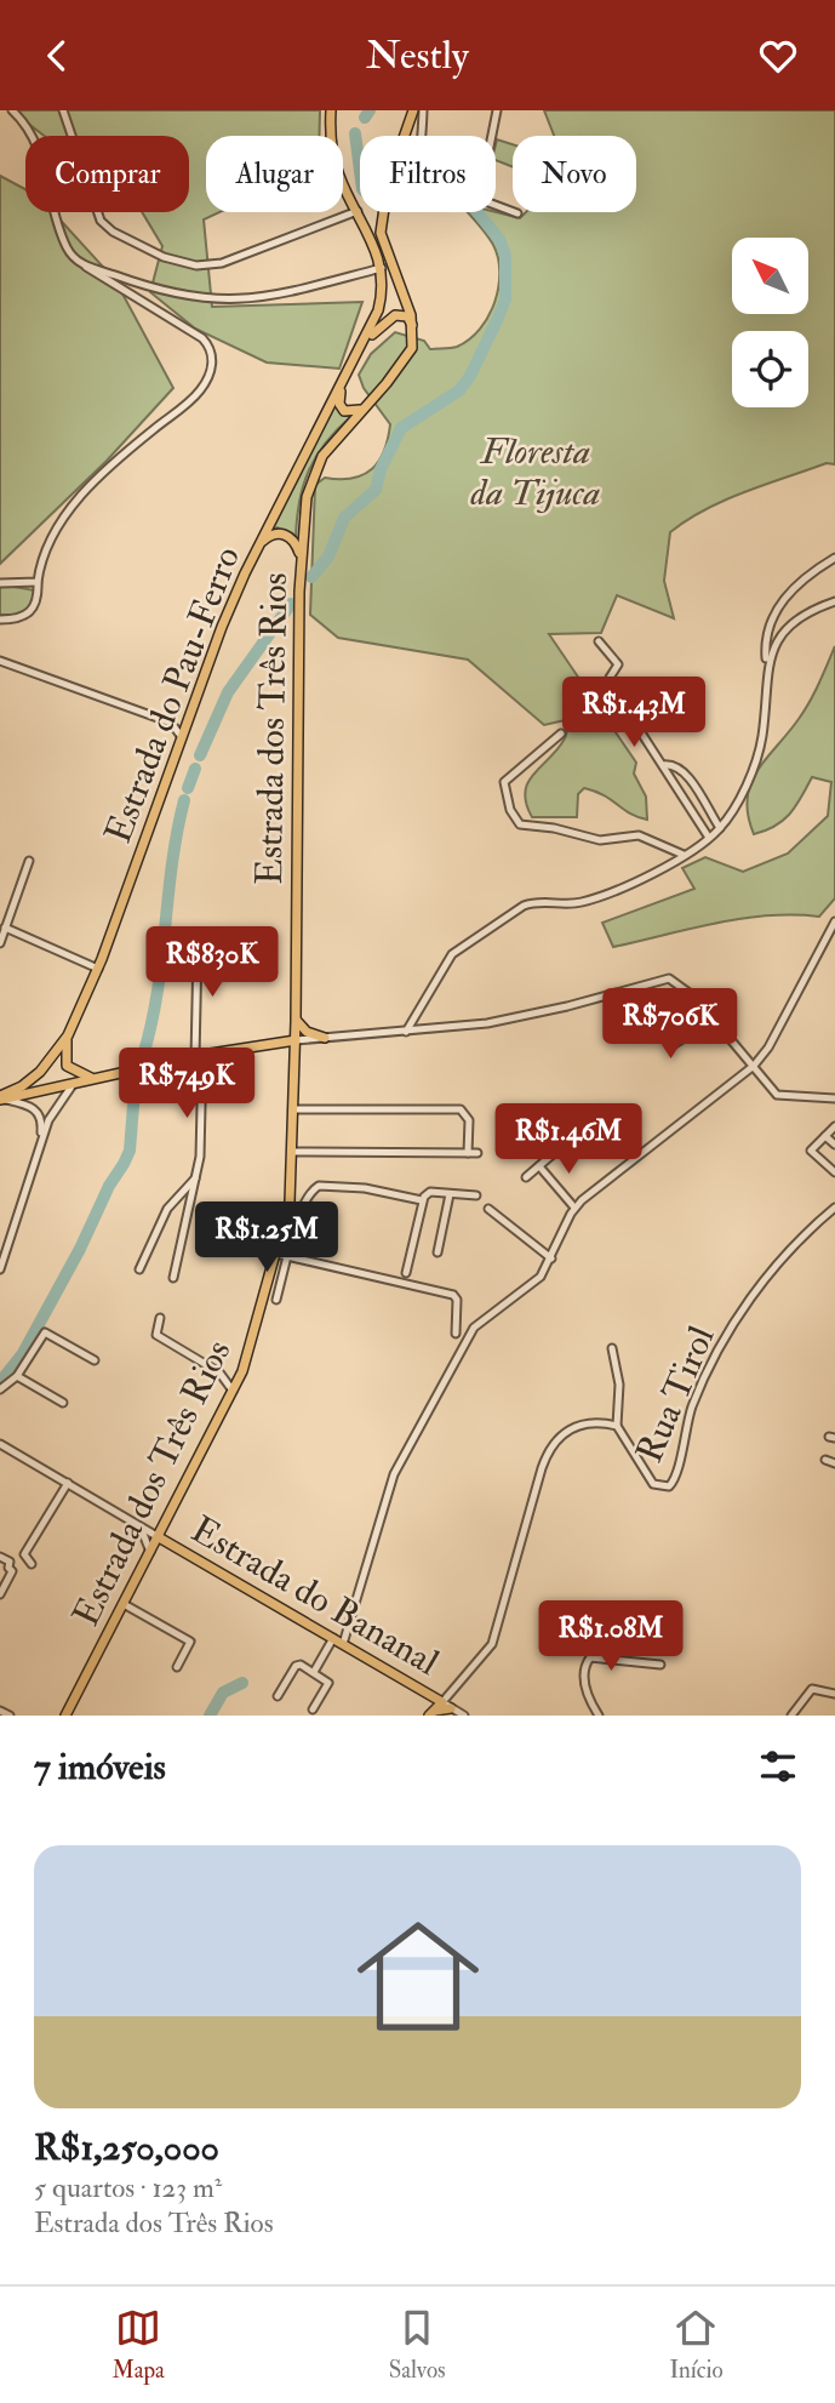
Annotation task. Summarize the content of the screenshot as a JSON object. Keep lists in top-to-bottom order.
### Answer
{
  "streets": {
    "main road": ["Estrada do Pau-Ferro", "Estrada dos Três Rios", "Estrada do Bananal"],
    "street": ["Rua Tirol"]
  },
  "crossings": [
    ["Estrada dos Três Rios", "Estrada do Bananal"],
    ["Rua Tirol", "Estrada do Bananal"]
  ],
  "parks": ["Floresta da Tijuca"],
  "north": "top left",
  "page": {
    "header": "Nestly",
    "chip": [
      "Comprar",
      "Alugar",
      "Filtros",
      "Novo"
    ],
    "price": [
      "R$1.43M",
      "R$830K",
      "R$706K",
      "R$749K",
      "R$1.46M",
      "R$1.25M",
      "R$1.08M"
    ],
    "heading": "7 imóveis",
    "list": [
      {
        "name": "R$1,250,000",
        "note": "5 quartos · 123 m² · Estrada dos Três Rios"
      }
    ],
    "tabs": ["Mapa", "Salvos", "Início"]
  }
}
